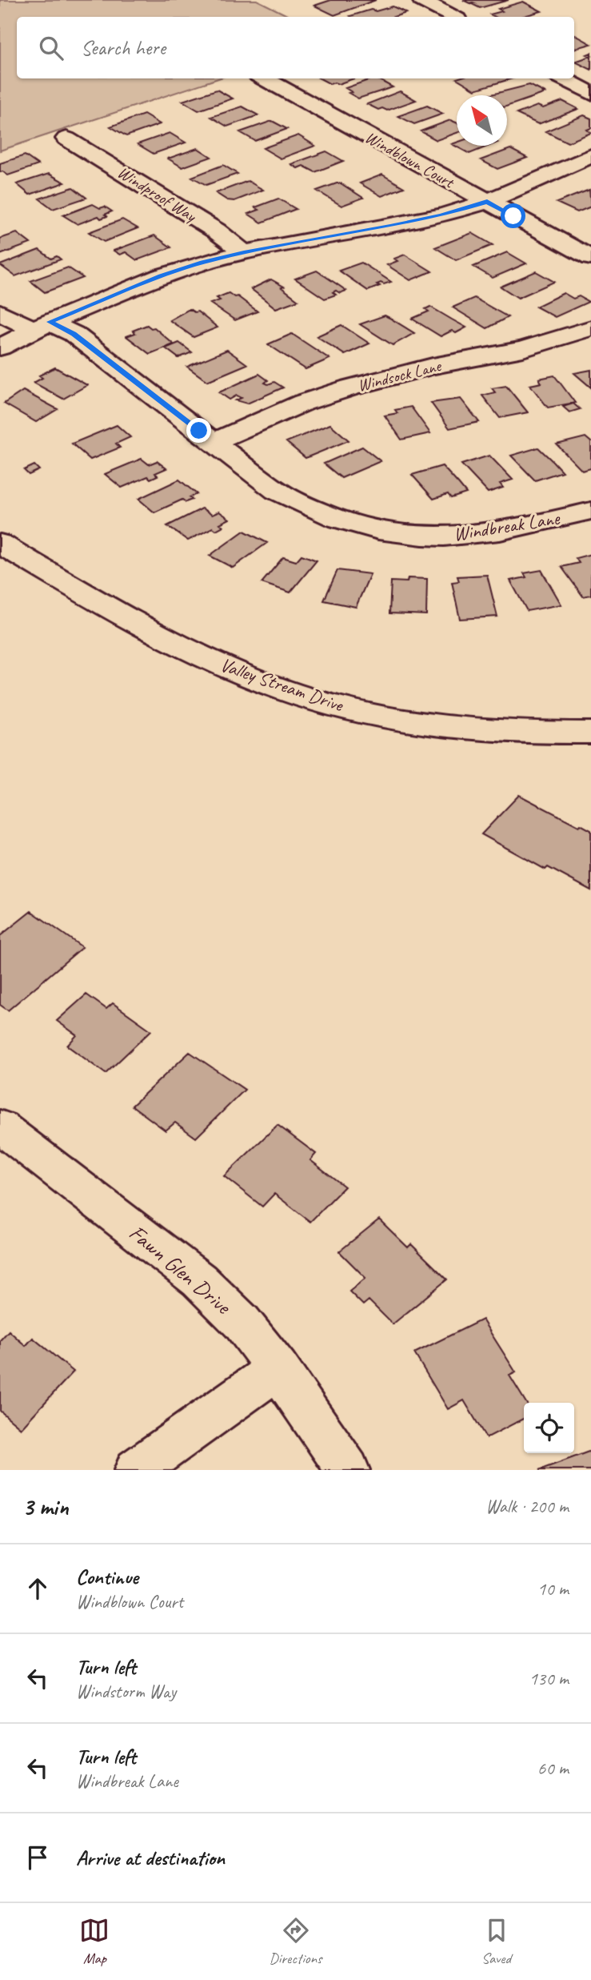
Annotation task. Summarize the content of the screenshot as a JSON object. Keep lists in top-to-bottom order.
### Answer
{
  "streets": {
    "street": [
      "Windblown Court",
      "Windproof Way",
      "Windsock Lane",
      "Windbreak Lane",
      "Valley Stream Drive",
      "Fawn Glen Drive"
    ]
  },
  "crossings": [
    ["Windsock Lane", "Windbreak Lane"]
  ],
  "north": "top left",
  "page": {
    "search": "Search here",
    "heading": ["3 min", "Walk · 200 m"],
    "list": [
      ["Continue", "Windblown Court", "10 m"],
      ["Turn left", "Windstorm Way", "130 m"],
      ["Turn left", "Windbreak Lane", "60 m"],
      "Arrive at destination"
    ],
    "nav": ["Map", "Directions", "Saved"]
  }
}
